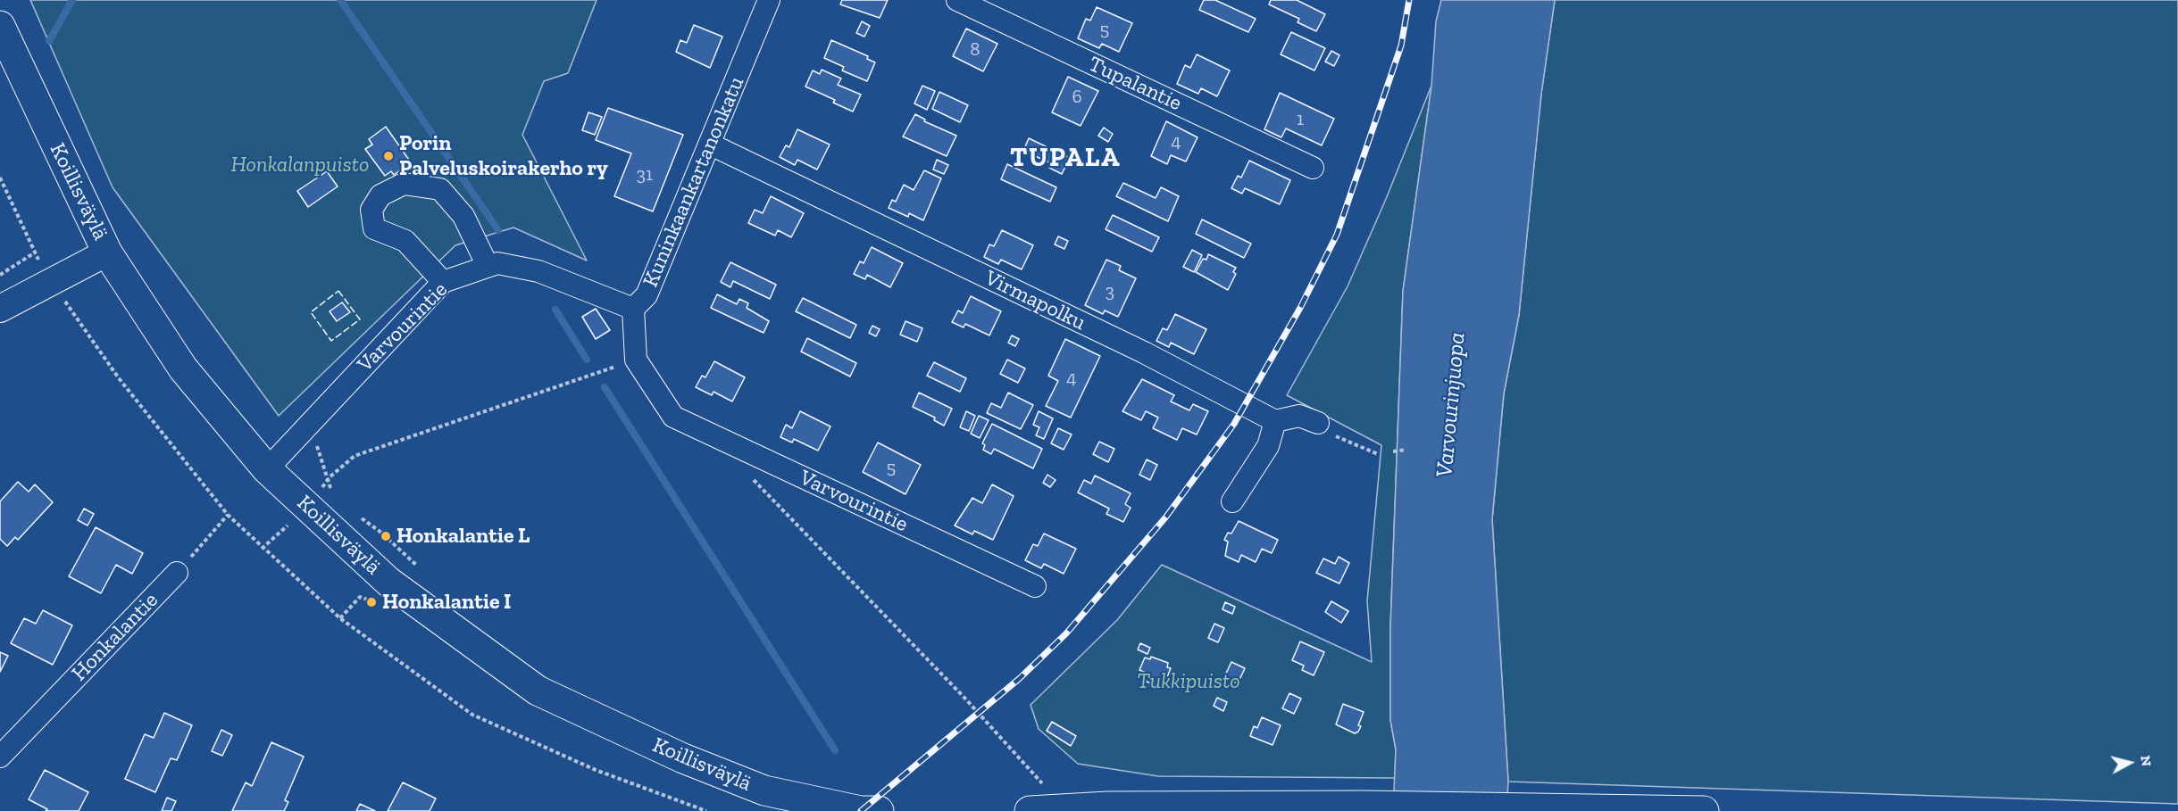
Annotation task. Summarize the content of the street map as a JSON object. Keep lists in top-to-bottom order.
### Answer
{
  "streets": {
    "main road": ["Koillisväylä"],
    "street": [
      "Tupalantie",
      "Kuninkaankartanonkatu",
      "Virmapolku",
      "Varvourintie",
      "Honkalantie"
    ]
  },
  "crossings": [
    ["Kuninkaankartanonkatu", "Virmapolku"],
    ["Kuninkaankartanonkatu", "Varvourintie"],
    ["Koillisväylä", "Varvourintie"]
  ],
  "districts": ["TUPALA"],
  "water": ["Varvourinjuopa"],
  "parks": ["Honkalanpuisto", "Tukkipuisto"],
  "places": ["Porin Palveluskoirakerho ry", "Honkalantie L", "Honkalantie I"],
  "house_numbers": [
    "5",
    "8",
    "6",
    "1",
    "4",
    "31",
    "3",
    "4",
    "5"
  ],
  "north": "right"
}
